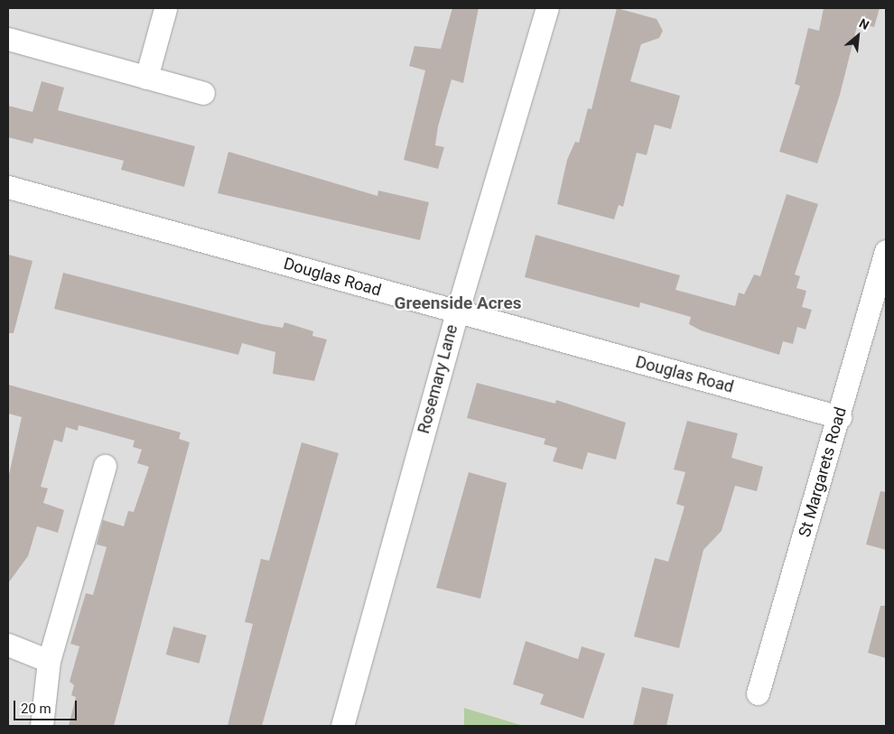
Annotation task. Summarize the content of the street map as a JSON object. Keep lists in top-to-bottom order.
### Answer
{
  "streets": {
    "street": ["Douglas Road", "Rosemary Lane", "St Margarets Road"]
  },
  "crossings": [
    ["Douglas Road", "Rosemary Lane"],
    ["Douglas Road", "St Margarets Road"]
  ],
  "districts": ["Greenside Acres"],
  "scale_bar": "20 m",
  "north": "top right"
}
